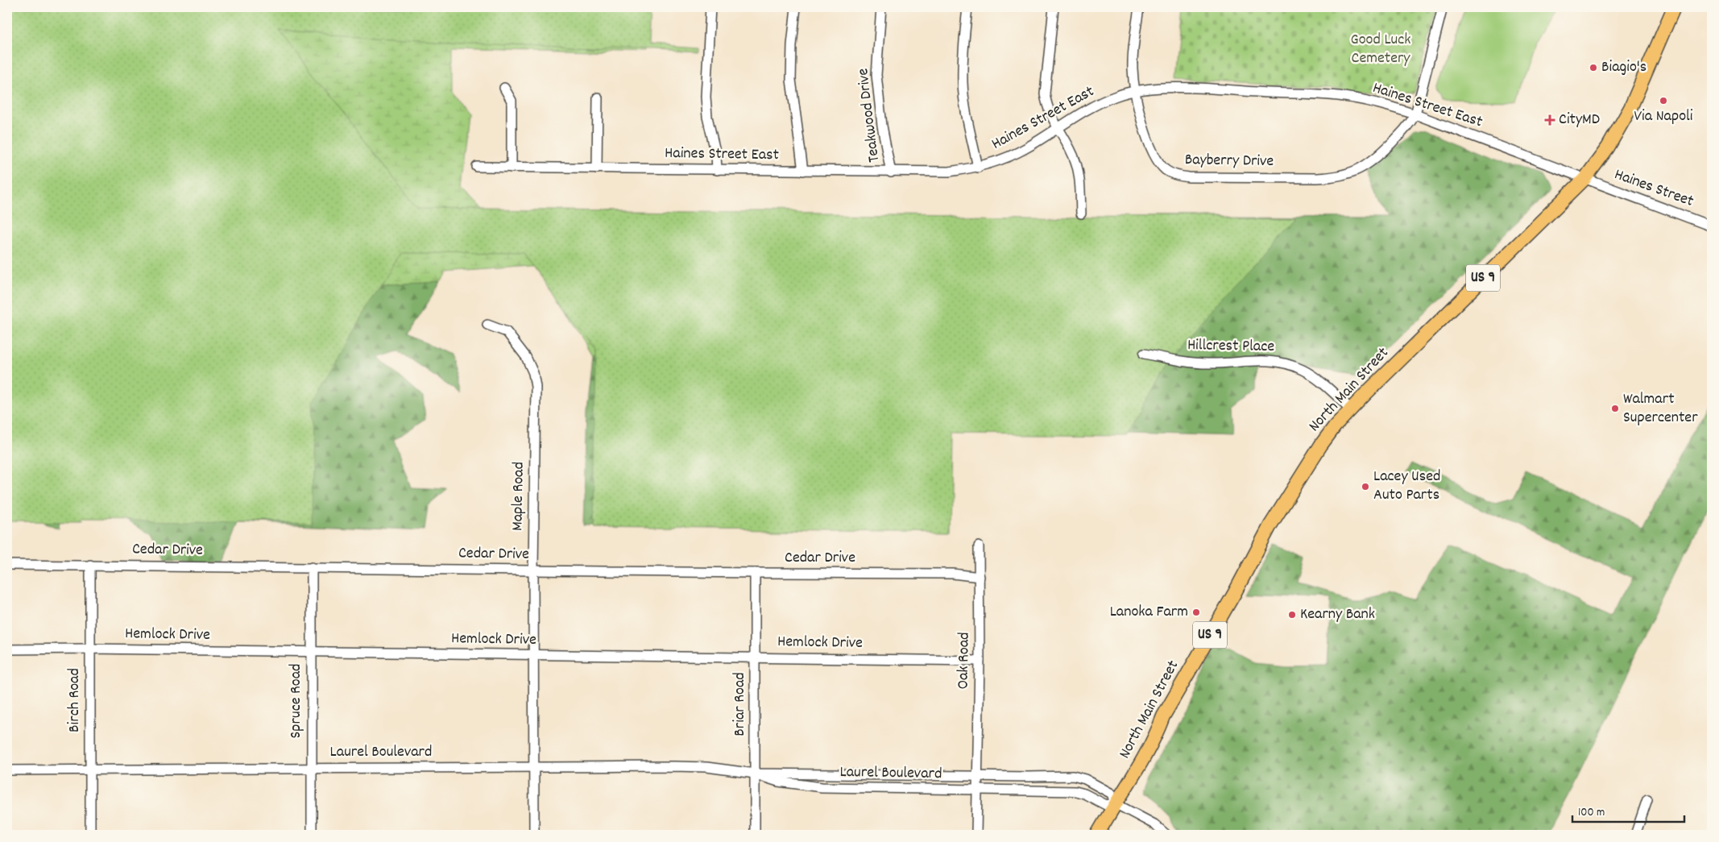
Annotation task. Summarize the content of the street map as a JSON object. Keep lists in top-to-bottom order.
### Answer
{
  "streets": {
    "highway": ["US 9", "North Main Street"],
    "street": [
      "Haines Street East",
      "Teakwood Drive",
      "Bayberry Drive",
      "Haines Street",
      "Hillcrest Place",
      "Maple Road",
      "Cedar Drive",
      "Hemlock Drive",
      "Oak Road",
      "Birch Road",
      "Spruce Road",
      "Briar Road",
      "Laurel Boulevard"
    ]
  },
  "crossings": [
    ["Haines Street East", "Teakwood Drive"],
    ["Haines Street East", "Bayberry Drive"],
    ["Haines Street East", "Haines Street"],
    ["Haines Street East", "North Main Street"],
    ["Haines Street", "North Main Street"],
    ["Hillcrest Place", "North Main Street"],
    ["North Main Street", "Laurel Boulevard"],
    ["Maple Road", "Cedar Drive"],
    ["Maple Road", "Hemlock Drive"],
    ["Maple Road", "Laurel Boulevard"],
    ["Cedar Drive", "Oak Road"],
    ["Cedar Drive", "Birch Road"],
    ["Cedar Drive", "Spruce Road"],
    ["Cedar Drive", "Briar Road"],
    ["Hemlock Drive", "Oak Road"],
    ["Hemlock Drive", "Birch Road"],
    ["Hemlock Drive", "Spruce Road"],
    ["Hemlock Drive", "Briar Road"],
    ["Oak Road", "Laurel Boulevard"],
    ["Birch Road", "Laurel Boulevard"],
    ["Spruce Road", "Laurel Boulevard"],
    ["Briar Road", "Laurel Boulevard"]
  ],
  "parks": ["Good Luck Cemetery"],
  "places": {
    "other": [
      "Biagio's",
      "Via Napoli",
      "Walmart Supercenter",
      "Lacey Used Auto Parts",
      "Lanoka Farm",
      "Kearny Bank"
    ],
    "health": ["CityMD"]
  },
  "scale_bar": "100 m"
}
